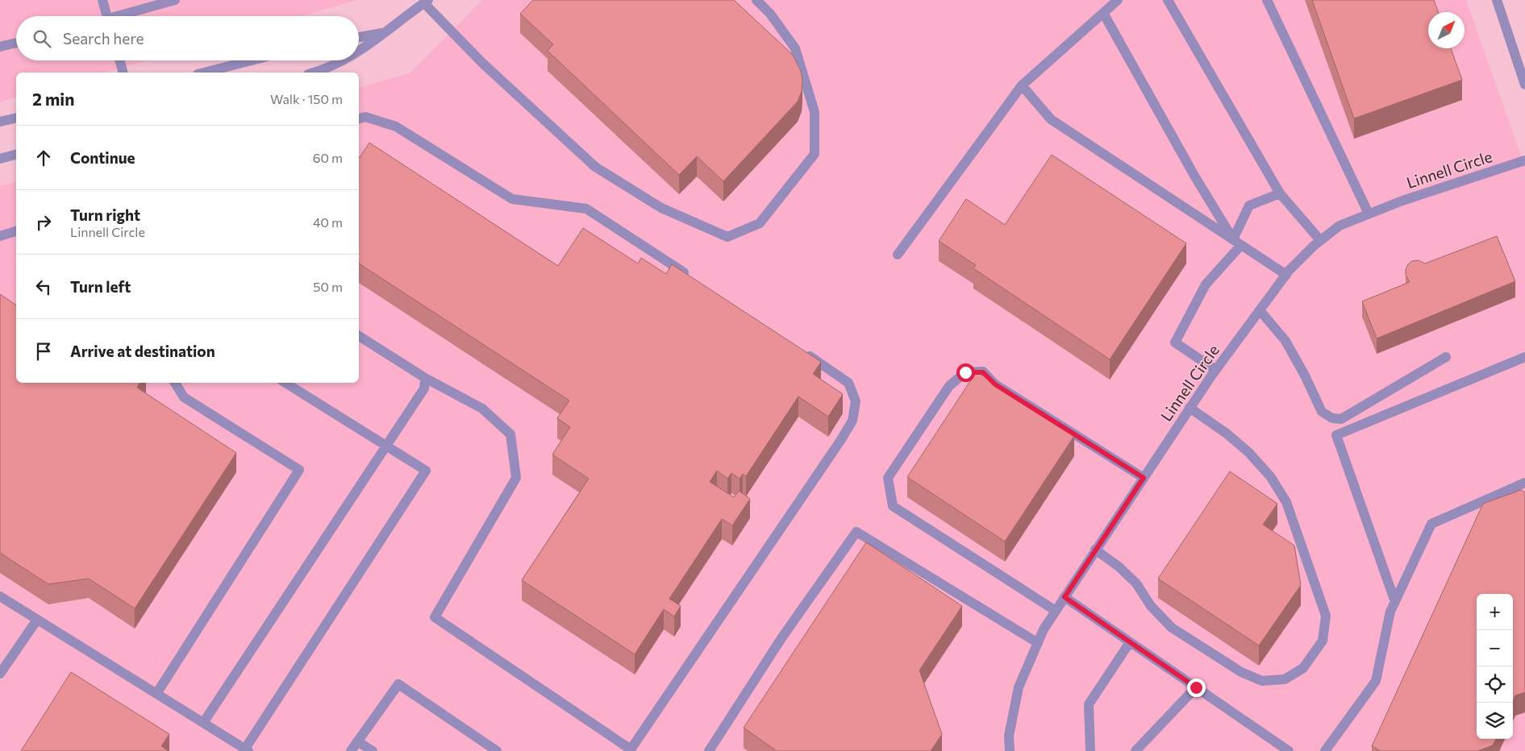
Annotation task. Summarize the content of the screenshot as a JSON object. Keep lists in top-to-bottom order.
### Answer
{
  "streets": {
    "street": ["Linnell Circle"]
  },
  "north": "top right",
  "page": {
    "search": "Search here",
    "heading": ["2 min", "Walk · 150 m"],
    "list": [
      ["Continue", "60 m"],
      ["Turn right", "Linnell Circle", "40 m"],
      ["Turn left", "50 m"],
      "Arrive at destination"
    ],
    "map_buttons": ["+", "−"]
  }
}
